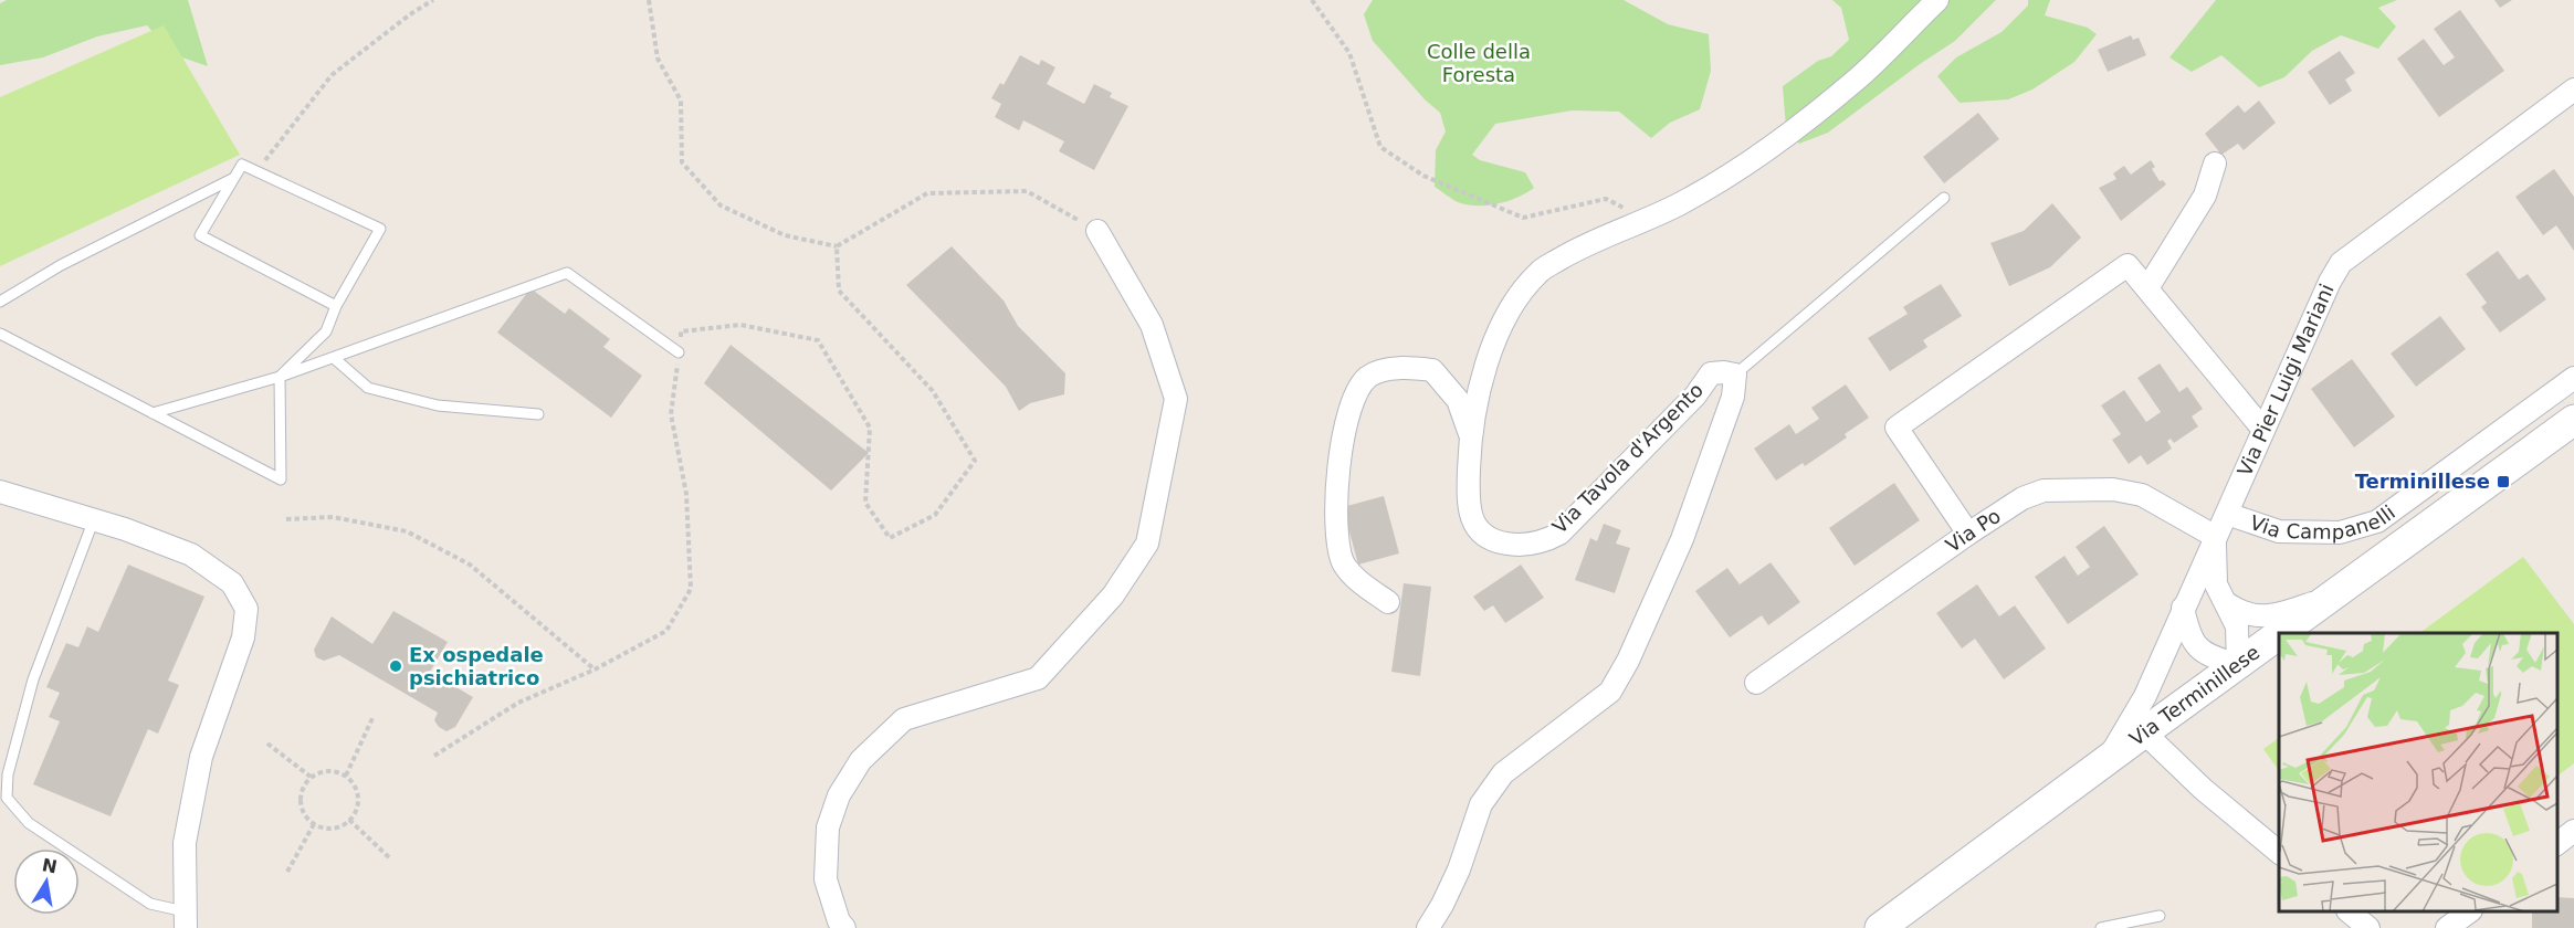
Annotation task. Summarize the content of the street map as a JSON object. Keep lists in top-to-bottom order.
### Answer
{
  "streets": {
    "main road": ["Via Terminillese"],
    "street": [
      "Via Pier Luigi Mariani",
      "Via Tavola d'Argento",
      "Via Campanelli",
      "Via Po"
    ]
  },
  "crossings": [
    ["Via Pier Luigi Mariani", "Via Campanelli"],
    ["Via Pier Luigi Mariani", "Via Po"],
    ["Via Pier Luigi Mariani", "Via Terminillese"]
  ],
  "parks": ["Colle della Foresta"],
  "places": {
    "transit": ["Terminillese"],
    "other": ["Ex ospedale psichiatrico"]
  },
  "north": "top"
}
